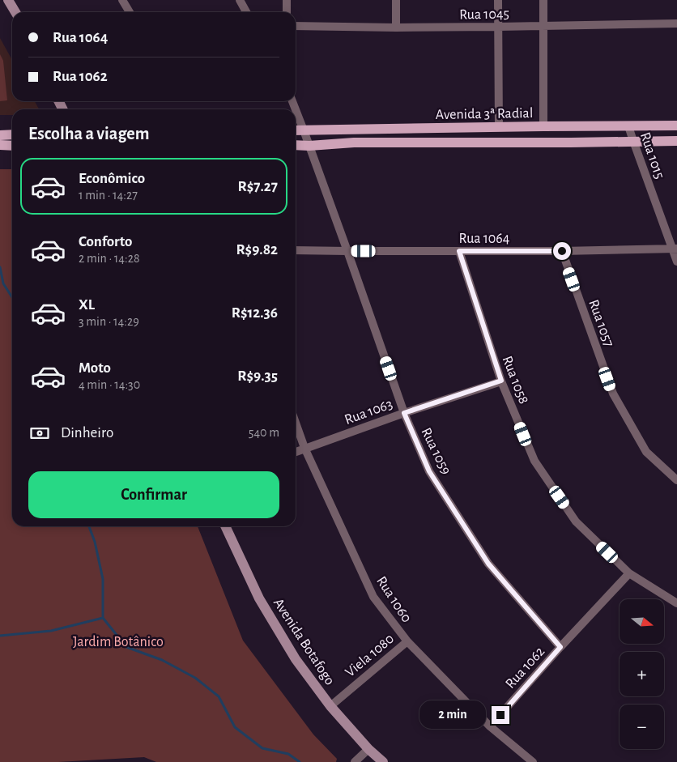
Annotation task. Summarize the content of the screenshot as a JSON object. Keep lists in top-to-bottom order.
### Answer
{
  "streets": {
    "main road": ["Avenida 3ª Radial"],
    "street": [
      "Rua 1045",
      "Rua 1015",
      "Rua 1064",
      "Rua 1057",
      "Rua 1058",
      "Rua 1063",
      "Rua 1059",
      "Rua 1060",
      "Avenida Botafogo",
      "Viela 1080",
      "Rua 1062"
    ]
  },
  "crossings": [
    ["Avenida 3ª Radial", "Rua 1015"],
    ["Avenida 3ª Radial", "Rua 1059"],
    ["Rua 1015", "Rua 1064"],
    ["Rua 1064", "Rua 1057"],
    ["Rua 1064", "Rua 1058"],
    ["Rua 1064", "Rua 1059"],
    ["Rua 1058", "Rua 1063"],
    ["Rua 1058", "Rua 1062"],
    ["Rua 1063", "Rua 1059"],
    ["Rua 1063", "Rua 1060"],
    ["Rua 1059", "Rua 1062"],
    ["Rua 1060", "Viela 1080"],
    ["Rua 1060", "Rua 1062"],
    ["Avenida Botafogo", "Viela 1080"]
  ],
  "parks": ["Jardim Botânico"],
  "north": "right",
  "page": {
    "banner": ["Rua 1064", "Rua 1062"],
    "heading": "Escolha a viagem",
    "list": [
      {
        "name": "Econômico",
        "note": "1 min · 14:27",
        "value": "R$7.27"
      },
      {
        "name": "Conforto",
        "note": "2 min · 14:28",
        "value": "R$9.82"
      },
      {
        "name": "XL",
        "note": "3 min · 14:29",
        "value": "R$12.36"
      },
      {
        "name": "Moto",
        "note": "4 min · 14:30",
        "value": "R$9.35"
      }
    ],
    "pay": ["Dinheiro", "540 m"],
    "buttons": "Confirmar",
    "map_buttons": ["+", "−"],
    "bubble": "2 min"
  }
}
